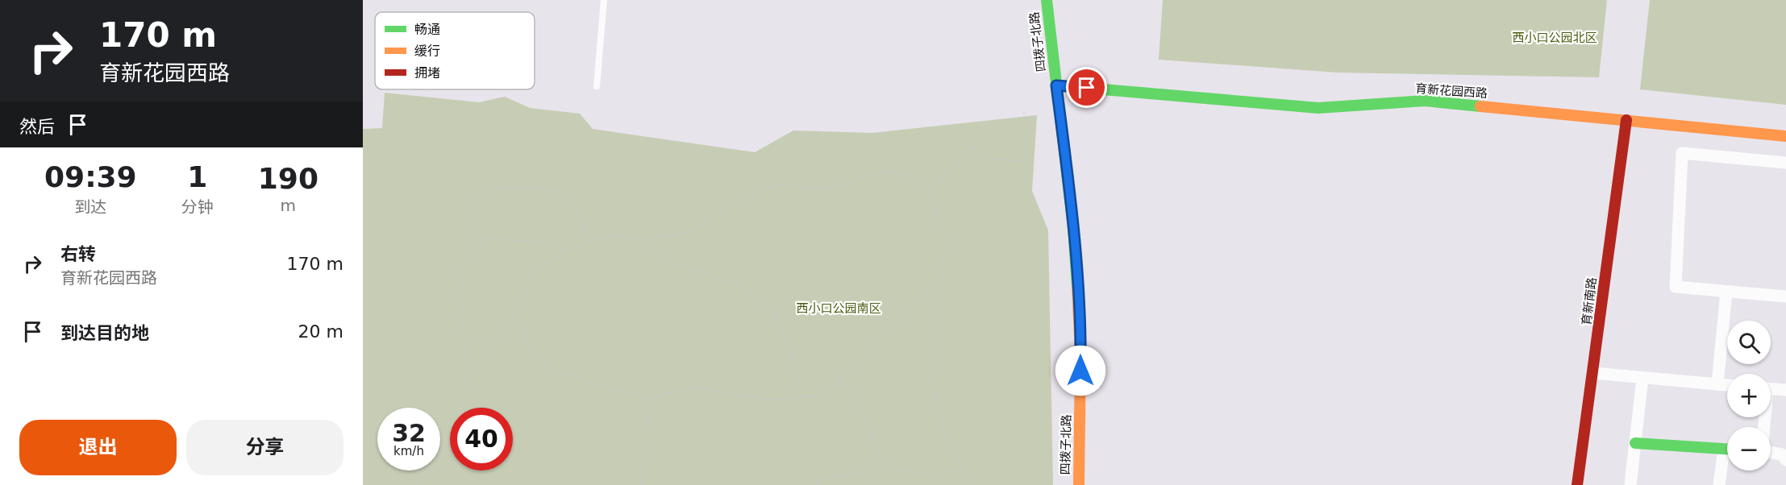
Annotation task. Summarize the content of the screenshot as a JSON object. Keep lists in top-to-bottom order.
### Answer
{
  "streets": {
    "street": ["四拨子北路", "育新花园西路", "育新南路"]
  },
  "crossings": [
    ["四拨子北路", "育新花园西路"],
    ["育新花园西路", "育新南路"]
  ],
  "parks": ["西小口公园北区", "西小口公园南区"],
  "legend": ["畅通", "缓行", "拥堵"],
  "page": {
    "turn": ["170 m", "育新花园西路"],
    "then": "然后",
    "eta": [
      "09:39",
      "到达",
      "1",
      "分钟",
      "190",
      "m"
    ],
    "list": [
      {
        "name": "右转",
        "note": "育新花园西路",
        "value": "170 m"
      },
      {
        "name": "到达目的地",
        "value": "20 m"
      }
    ],
    "map_buttons": ["+", "−"],
    "speed": "32 km/h",
    "limit": "40",
    "buttons": ["退出", "分享"]
  }
}
